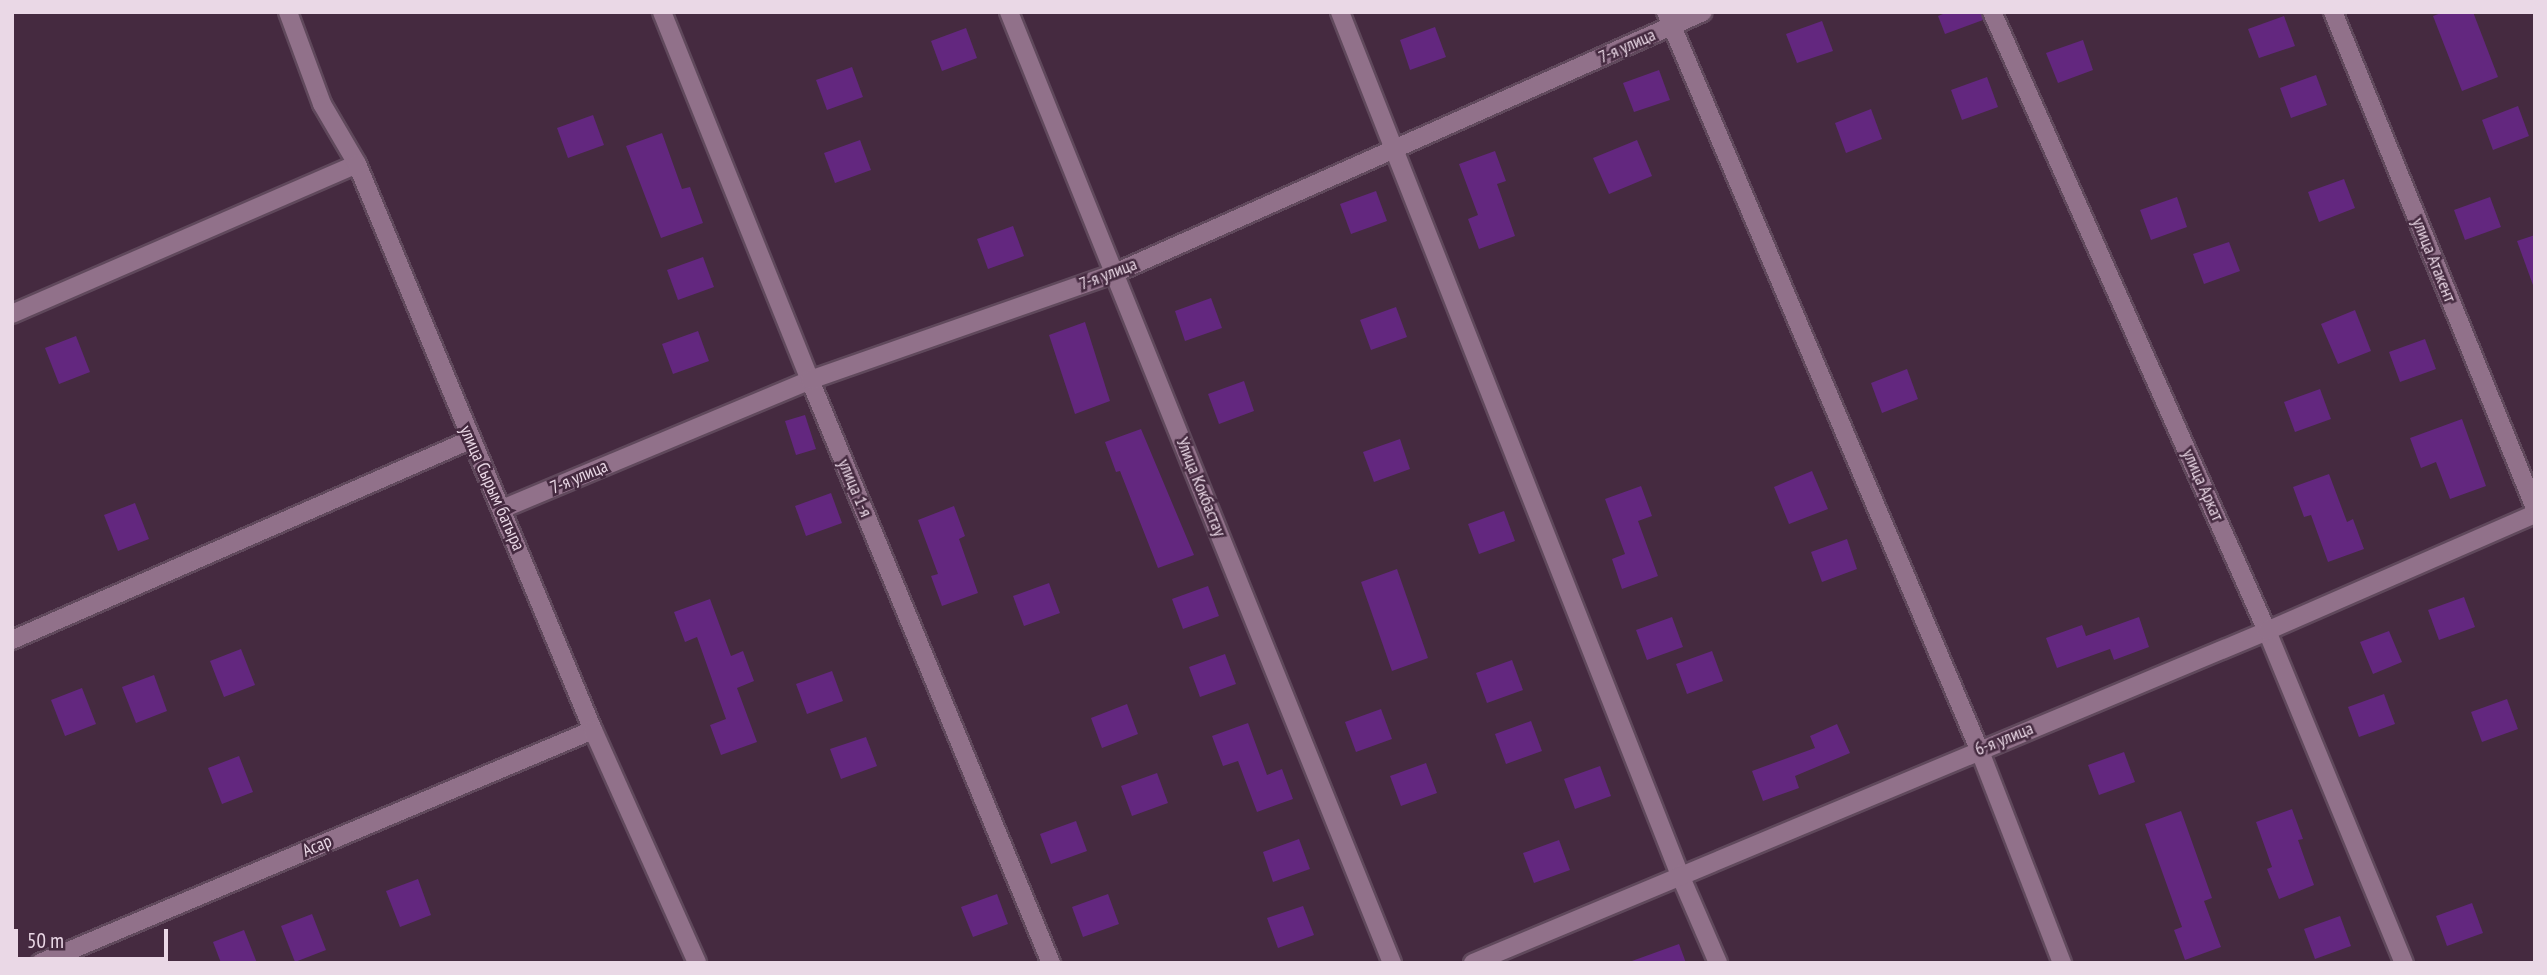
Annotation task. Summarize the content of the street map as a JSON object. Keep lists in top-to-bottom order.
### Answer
{
  "streets": {
    "street": [
      "7-я улица",
      "улица Атакент",
      "улица Аркат",
      "Улица Кокбастау",
      "улица Сырым батыра",
      "улица 1-я",
      "6-я улица",
      "Асар"
    ]
  },
  "crossings": [
    ["7-я улица", "Улица Кокбастау"],
    ["7-я улица", "улица Сырым батыра"],
    ["7-я улица", "улица 1-я"],
    ["улица Аркат", "6-я улица"],
    ["улица Сырым батыра", "Асар"]
  ],
  "scale_bar": "50 m"
}
